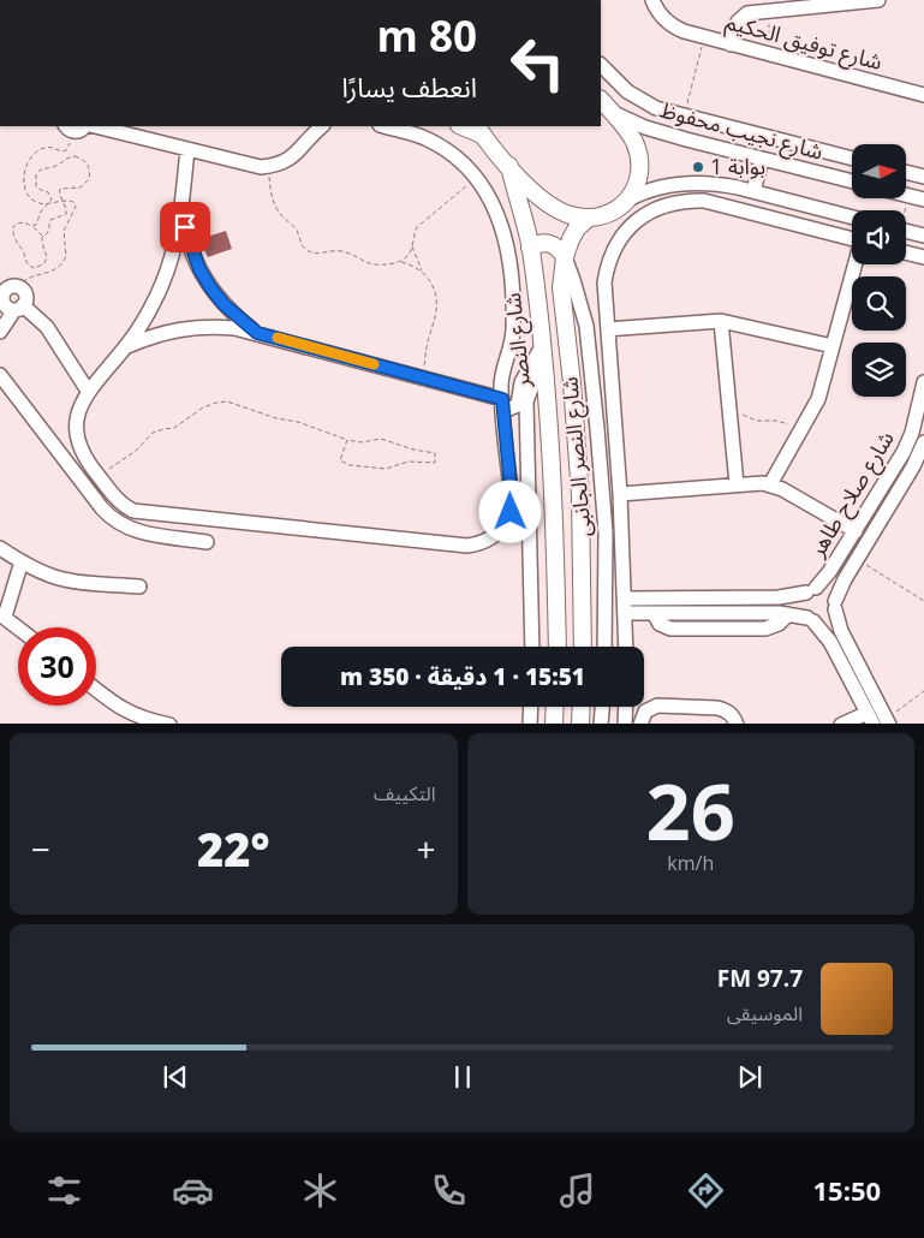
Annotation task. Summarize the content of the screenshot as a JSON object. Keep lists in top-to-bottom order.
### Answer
{
  "streets": {
    "main road": ["شارع النصر"],
    "street": [
      "شارع توفيق الحكيم",
      "شارع نجيب محفوظ",
      "شارع النصر الجانبى",
      "شارع صلاح طاهر"
    ]
  },
  "crossings": [
    ["شارع النصر", "شارع النصر الجانبى"]
  ],
  "places": ["بوابة 1"],
  "north": "right",
  "page": {
    "turn": ["80 m", "انعطف يسارًا"],
    "limit": "30",
    "trip": "15:51 · 1 دقيقة · 350 m",
    "tile": [
      ["26", "km/h"],
      "التكييف"
    ],
    "heat": ["−", "22°", "+"],
    "song": ["97.7 FM", "الموسيقى"],
    "tabs": "15:50"
  }
}
